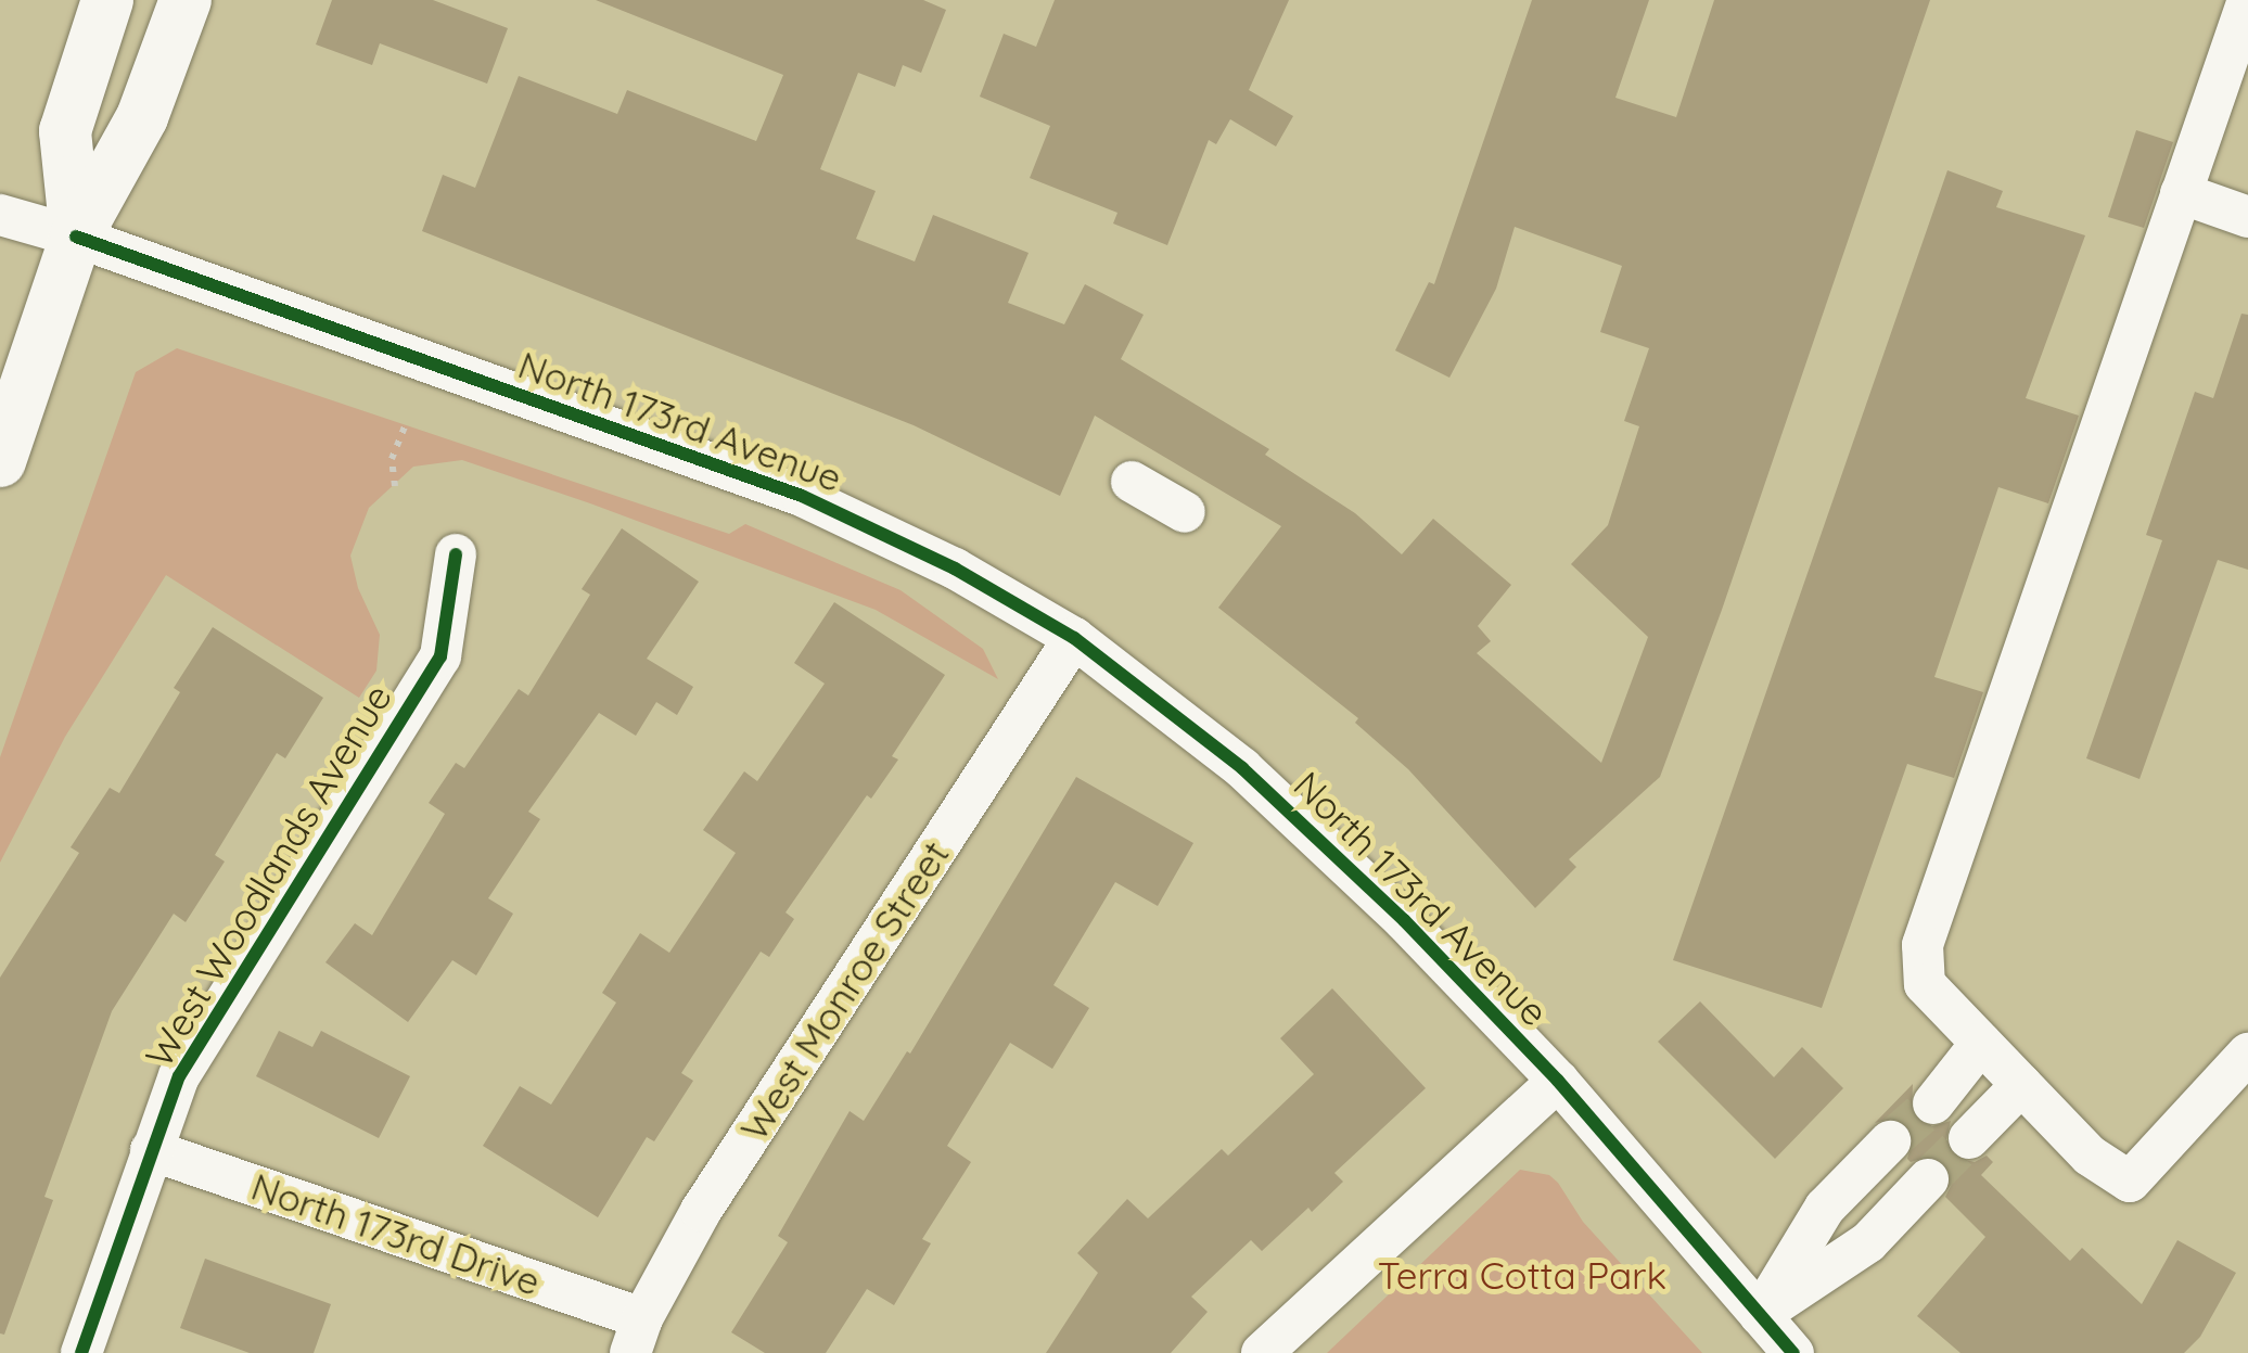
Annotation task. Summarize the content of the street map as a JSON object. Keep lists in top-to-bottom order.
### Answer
{
  "streets": {
    "street": [
      "North 173rd Avenue",
      "West Woodlands Avenue",
      "West Monroe Street",
      "North 173rd Drive"
    ]
  },
  "crossings": [
    ["North 173rd Avenue", "West Monroe Street"],
    ["West Woodlands Avenue", "North 173rd Drive"],
    ["West Monroe Street", "North 173rd Drive"]
  ],
  "parks": ["Terra Cotta Park"]
}
